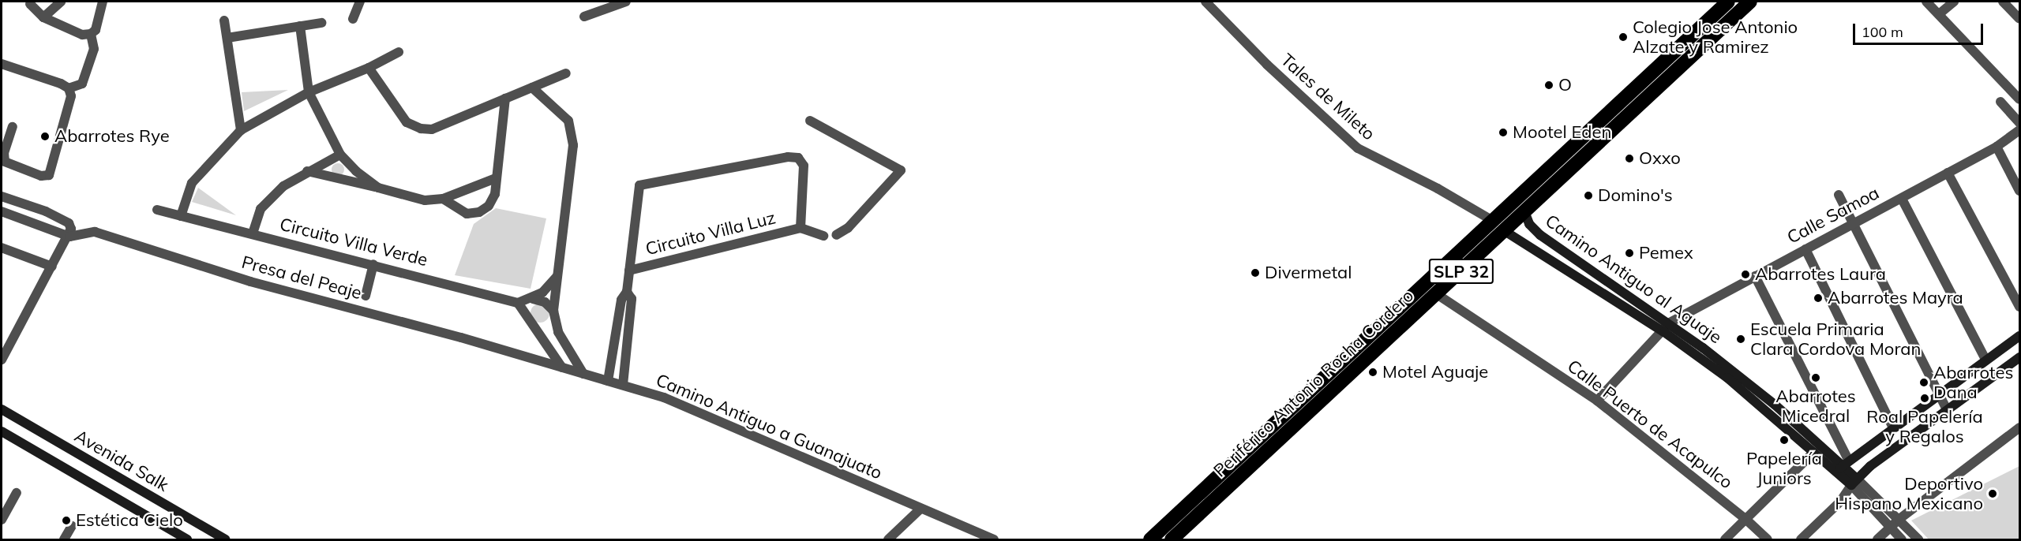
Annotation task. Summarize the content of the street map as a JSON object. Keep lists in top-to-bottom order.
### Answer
{
  "streets": {
    "highway": ["SLP 32", "Periférico Antonio Rocha Cordero"],
    "street": [
      "Tales de Mileto",
      "Calle Samoa",
      "Circuito Villa Luz",
      "Circuito Villa Verde",
      "Presa del Peaje",
      "Camino Antiguo al Aguaje",
      "Calle Puerto de Acapulco",
      "Camino Antiguo a Guanajuato",
      "Avenida Salk"
    ]
  },
  "crossings": [
    ["Tales de Mileto", "Camino Antiguo al Aguaje"],
    ["Tales de Mileto", "Periférico Antonio Rocha Cordero"],
    ["Calle Samoa", "Camino Antiguo al Aguaje"],
    ["Calle Samoa", "Calle Puerto de Acapulco"],
    ["Circuito Villa Luz", "Camino Antiguo a Guanajuato"],
    ["Presa del Peaje", "Camino Antiguo a Guanajuato"],
    ["Camino Antiguo al Aguaje", "Periférico Antonio Rocha Cordero"],
    ["Periférico Antonio Rocha Cordero", "Calle Puerto de Acapulco"]
  ],
  "places": [
    "Colegio Jose Antonio Alzate y Ramirez",
    "O",
    "Mootel Eden",
    "Abarrotes Rye",
    "Oxxo",
    "Domino's",
    "Pemex",
    "Divermetal",
    "Abarrotes Laura",
    "Abarrotes Mayra",
    "Escuela Primaria Clara Cordova Moran",
    "Motel Aguaje",
    "Abarrotes Micedral",
    "Abarrotes Dana",
    "Roal Papelería y Regalos",
    "Papelería Juniors",
    "Deportivo Hispano Mexicano",
    "Estética Cielo"
  ],
  "scale_bar": "100 m"
}
